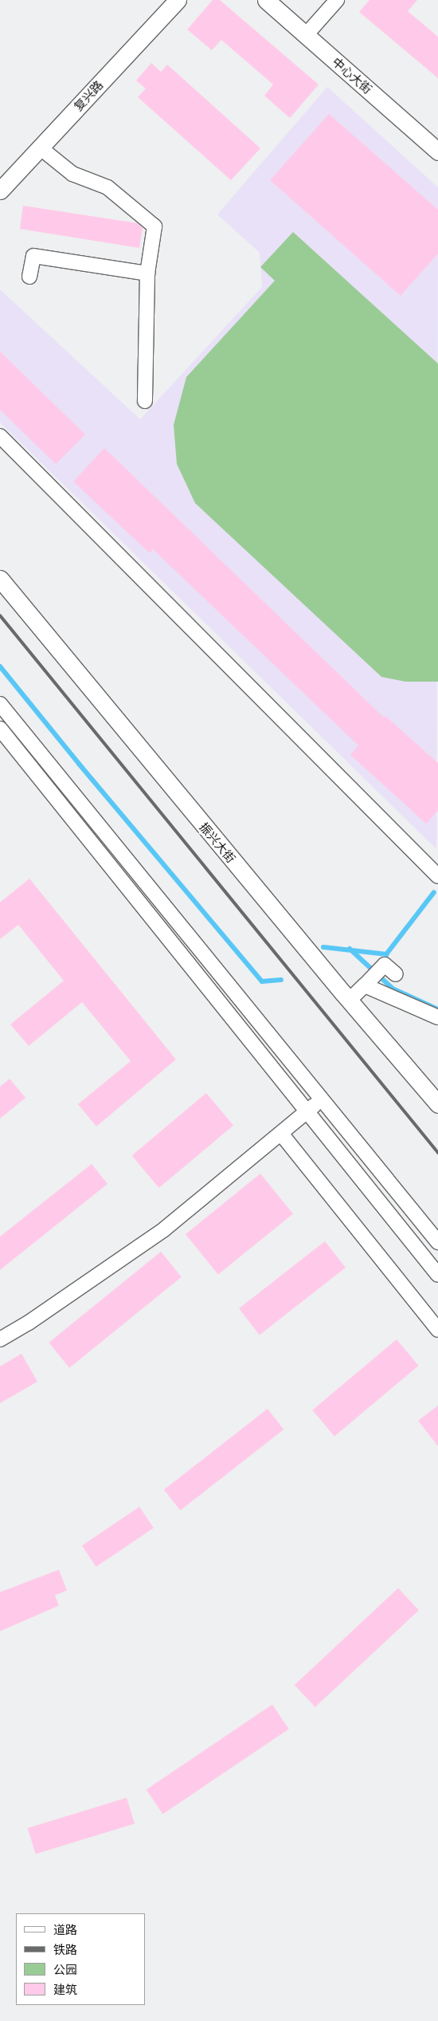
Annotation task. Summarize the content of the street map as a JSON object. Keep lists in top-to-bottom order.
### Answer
{
  "streets": {
    "street": ["中心大街", "复兴路", "振兴大街"]
  },
  "legend": [
    "道路",
    "铁路",
    "公园",
    "建筑"
  ]
}
